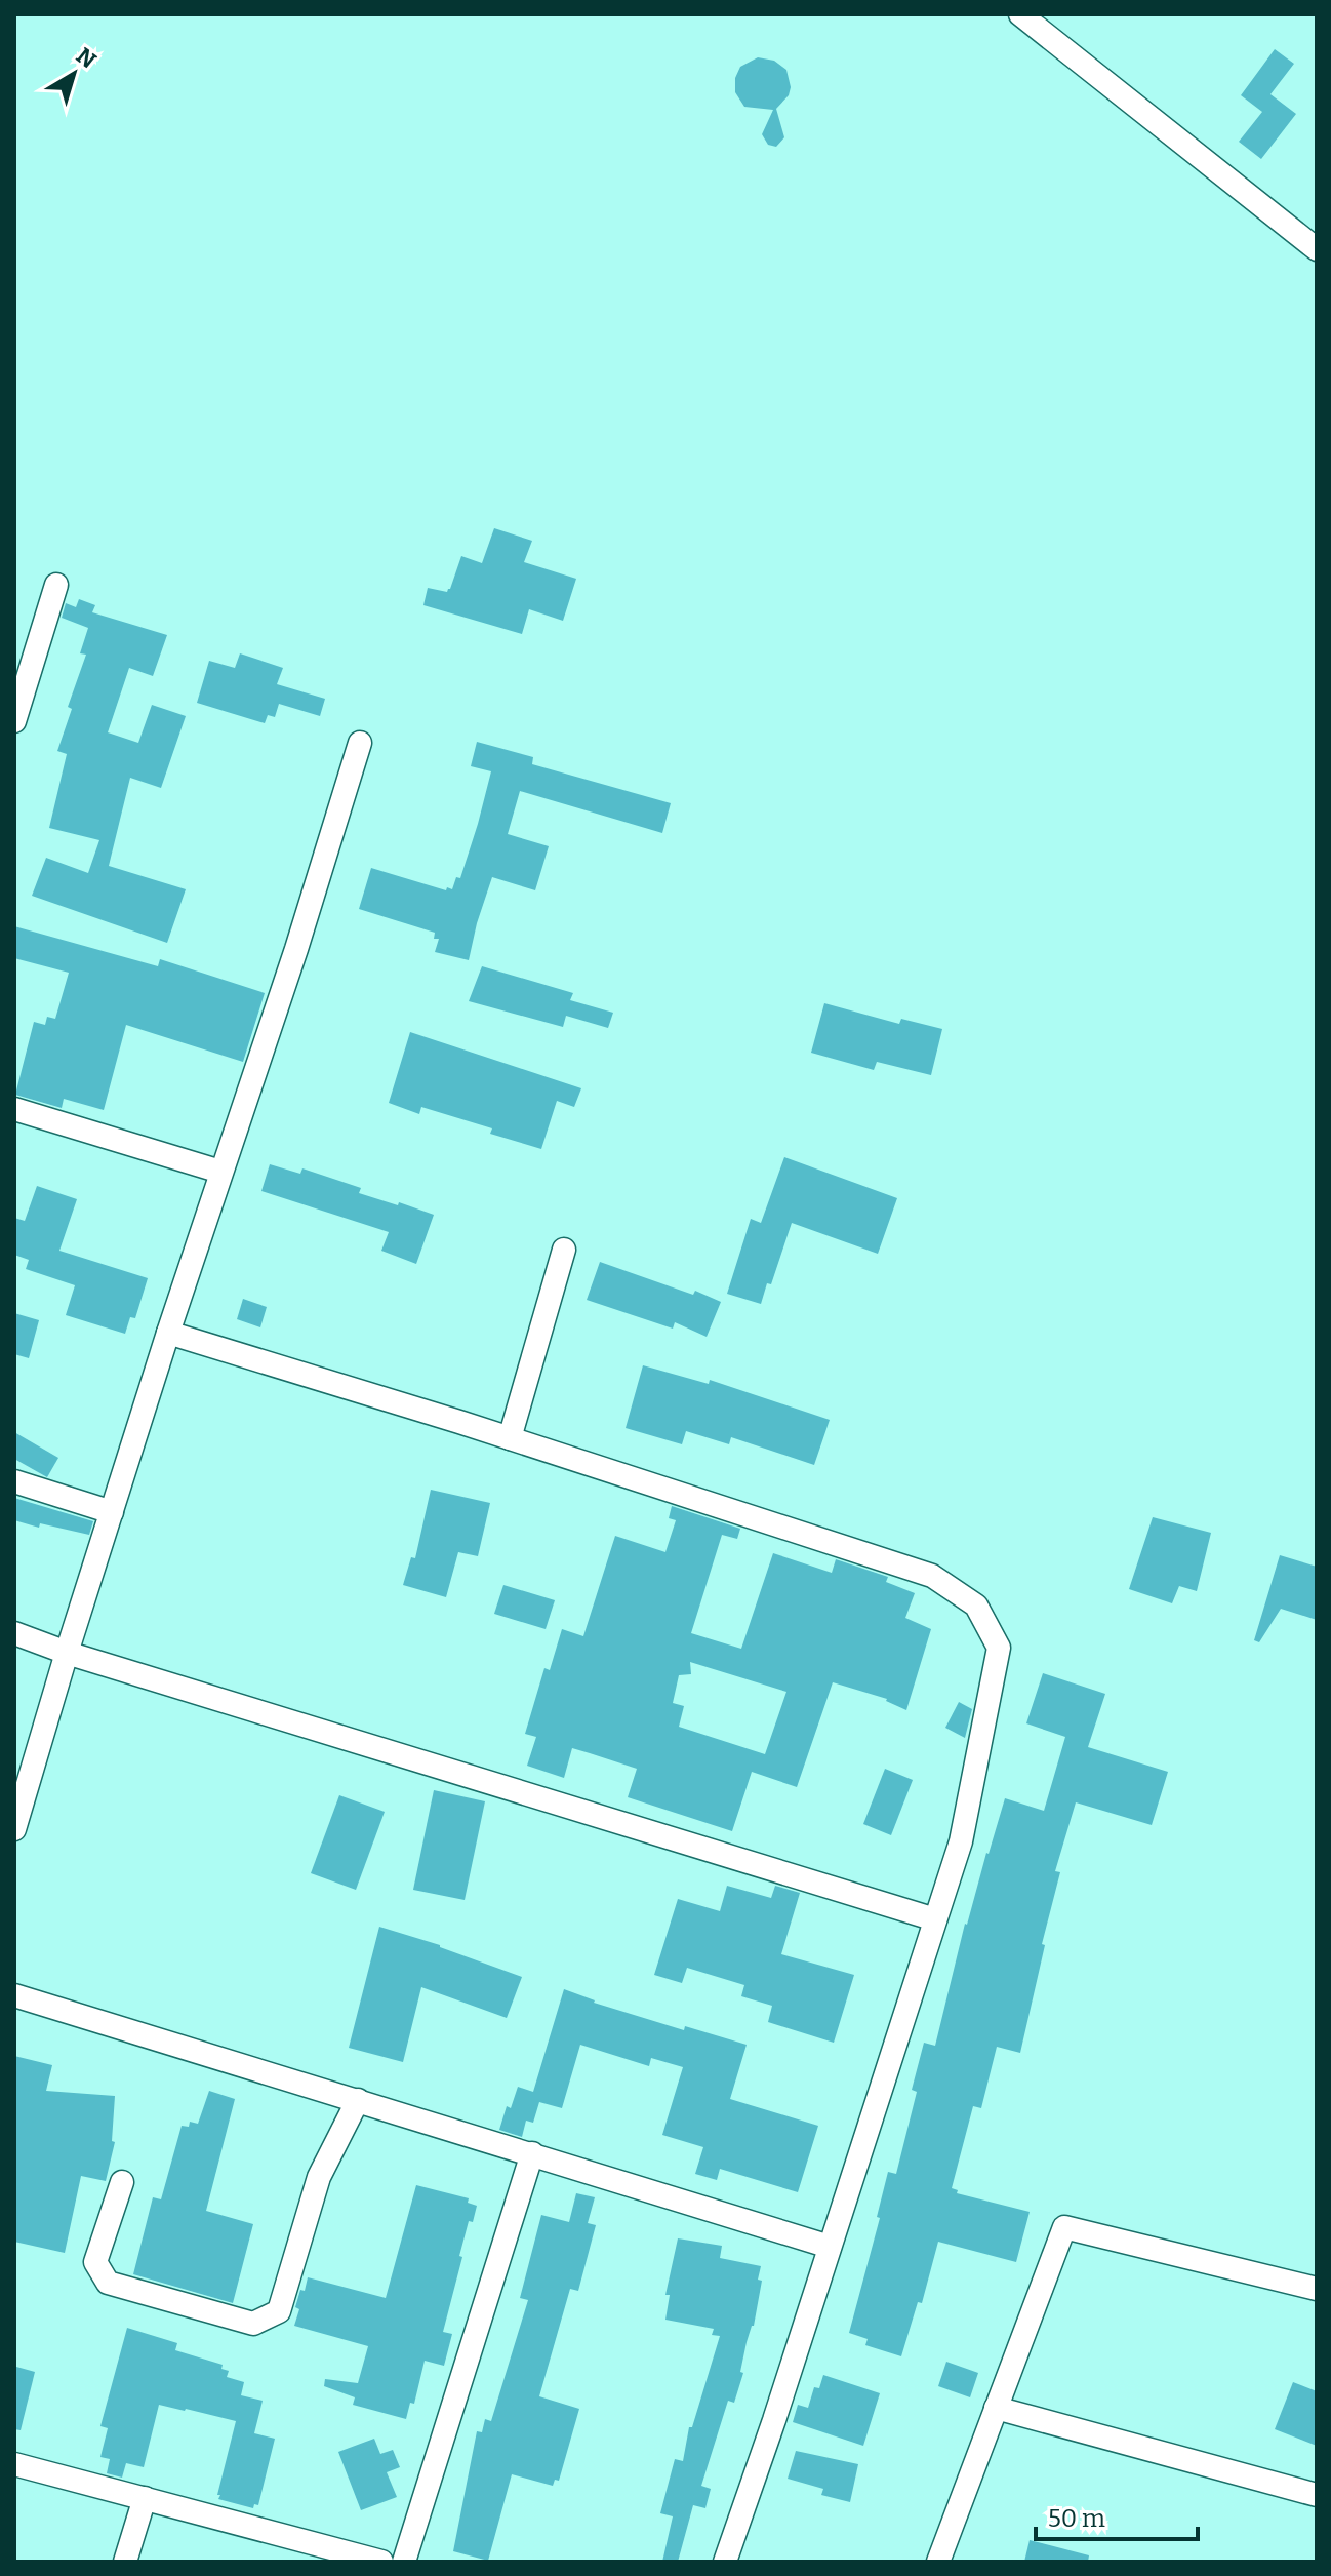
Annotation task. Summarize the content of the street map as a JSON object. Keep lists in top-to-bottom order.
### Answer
{
  "scale_bar": "50 m",
  "north": "top right"
}
